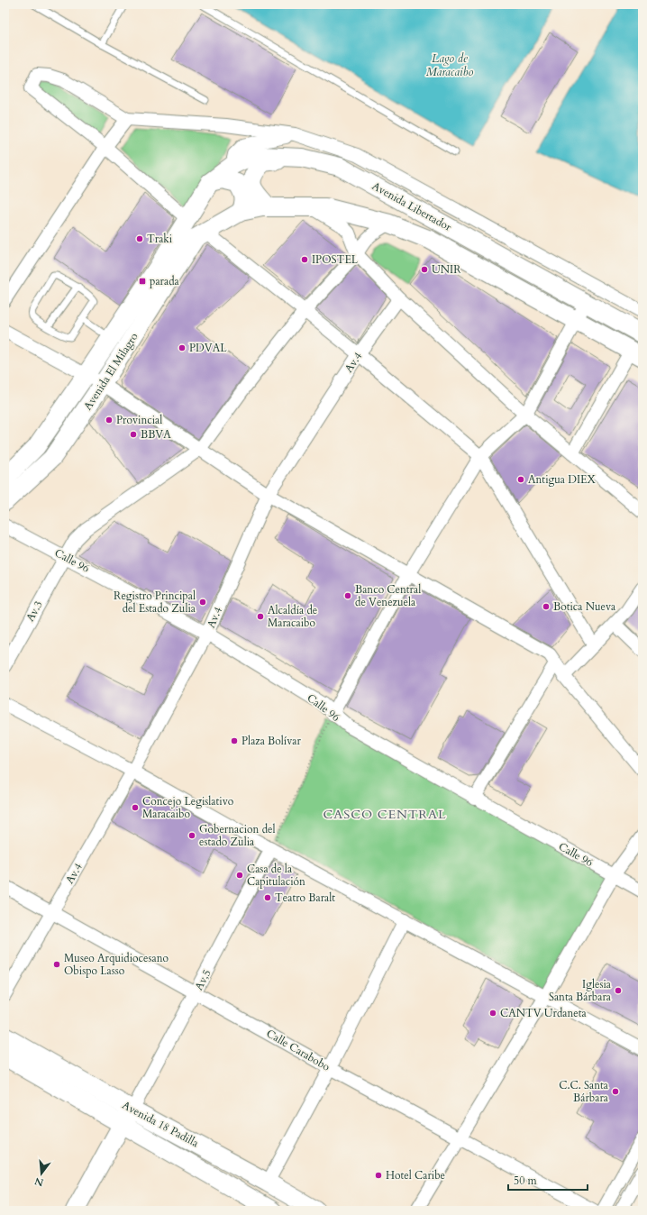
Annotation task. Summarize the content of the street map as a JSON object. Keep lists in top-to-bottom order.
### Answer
{
  "streets": {
    "main road": ["Avenida Libertador", "Avenida El Milagro", "Avenida 18 Padilla"],
    "street": [
      "Av.4",
      "Calle 96",
      "Av.3",
      "Av,5",
      "Calle Carabobo"
    ]
  },
  "crossings": [
    ["Avenida Libertador", "Avenida El Milagro"],
    ["Avenida Libertador", "Av.3"],
    ["Av.4", "Calle 96"],
    ["Av.4", "Calle Carabobo"],
    ["Calle 96", "Av.3"],
    ["Av,5", "Calle Carabobo"],
    ["Av,5", "Avenida 18 Padilla"]
  ],
  "districts": ["CASCO CENTRAL"],
  "water": ["Lago de Maracaibo"],
  "places": {
    "other": [
      "Traki",
      "IPOSTEL",
      "UNIR",
      "PDVAL",
      "Provincial",
      "BBVA",
      "Antigua DIEX",
      "Banco Central de Venezuela",
      "Registro Principal del Estado Zulia",
      "Botica Nueva",
      "Alcaldía de Maracaibo",
      "Plaza Bolívar",
      "Concejo Legislativo Maracaibo",
      "Gobernacion del estado Zulia",
      "Casa de la Capitulación",
      "Teatro Baralt",
      "Museo Arquidiocesano Obispo Lasso",
      "Iglesia Santa Bárbara",
      "CANTV Urdaneta",
      "C.C. Santa Bárbara",
      "Hotel Caribe"
    ],
    "transit": ["parada"]
  },
  "scale_bar": "50 m",
  "north": "bottom"
}
